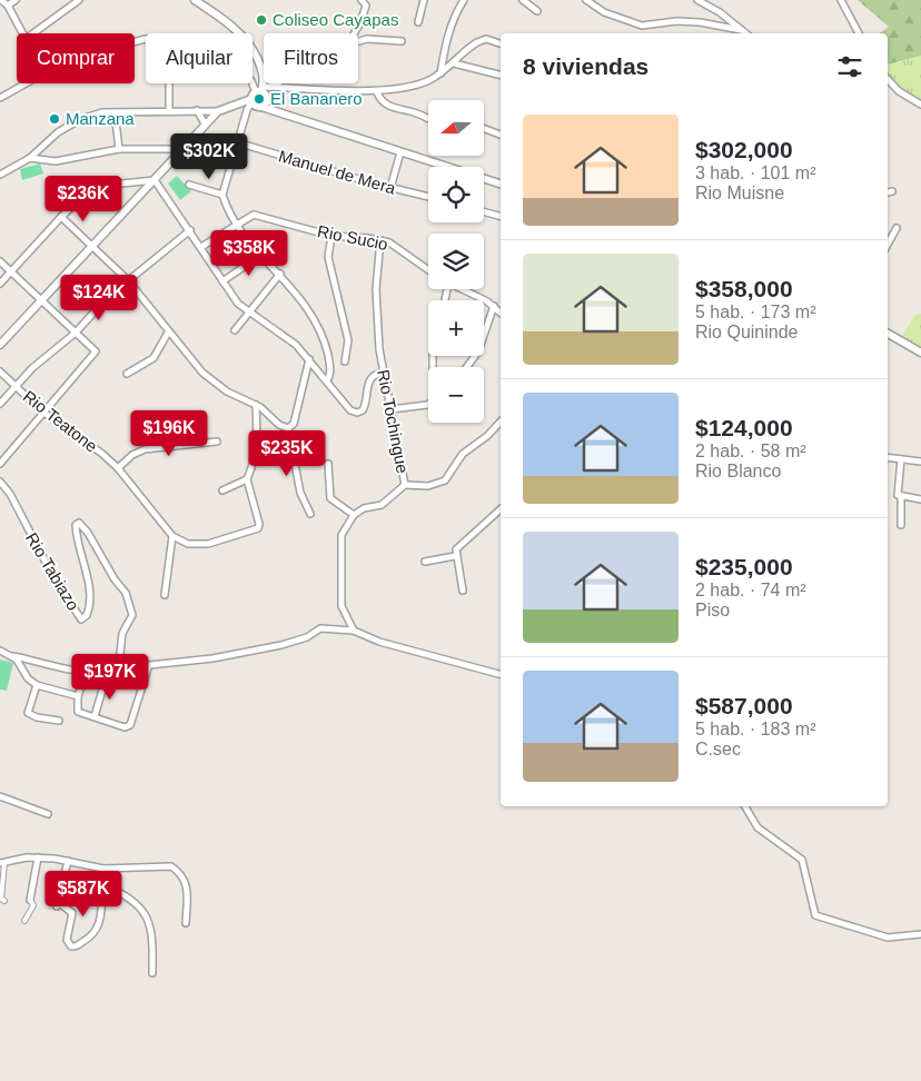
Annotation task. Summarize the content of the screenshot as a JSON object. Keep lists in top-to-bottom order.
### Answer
{
  "streets": {
    "street": [
      "Manuel de Mera",
      "Rio Sucio",
      "Rio Teatone",
      "Rio Tochingue",
      "Rio Tabiazo"
    ]
  },
  "crossings": [
    ["Rio Sucio", "Rio Tochingue"]
  ],
  "places": ["Coliseo Cayapas", "El Bananero", "Manzana"],
  "north": "left",
  "page": {
    "chip": ["Comprar", "Alquilar", "Filtros"],
    "heading": "8 viviendas",
    "map_buttons": ["+", "−"],
    "list": [
      {
        "name": "$302,000",
        "note": "3 hab. · 101 m² · Rio Muisne"
      },
      {
        "name": "$358,000",
        "note": "5 hab. · 173 m² · Rio Quininde"
      },
      {
        "name": "$124,000",
        "note": "2 hab. · 58 m² · Rio Blanco"
      },
      {
        "name": "$235,000",
        "note": "2 hab. · 74 m² · Piso"
      },
      {
        "name": "$587,000",
        "note": "5 hab. · 183 m² · C.sec"
      }
    ],
    "price": [
      "$302K",
      "$236K",
      "$358K",
      "$124K",
      "$196K",
      "$235K",
      "$197K",
      "$587K"
    ]
  }
}
